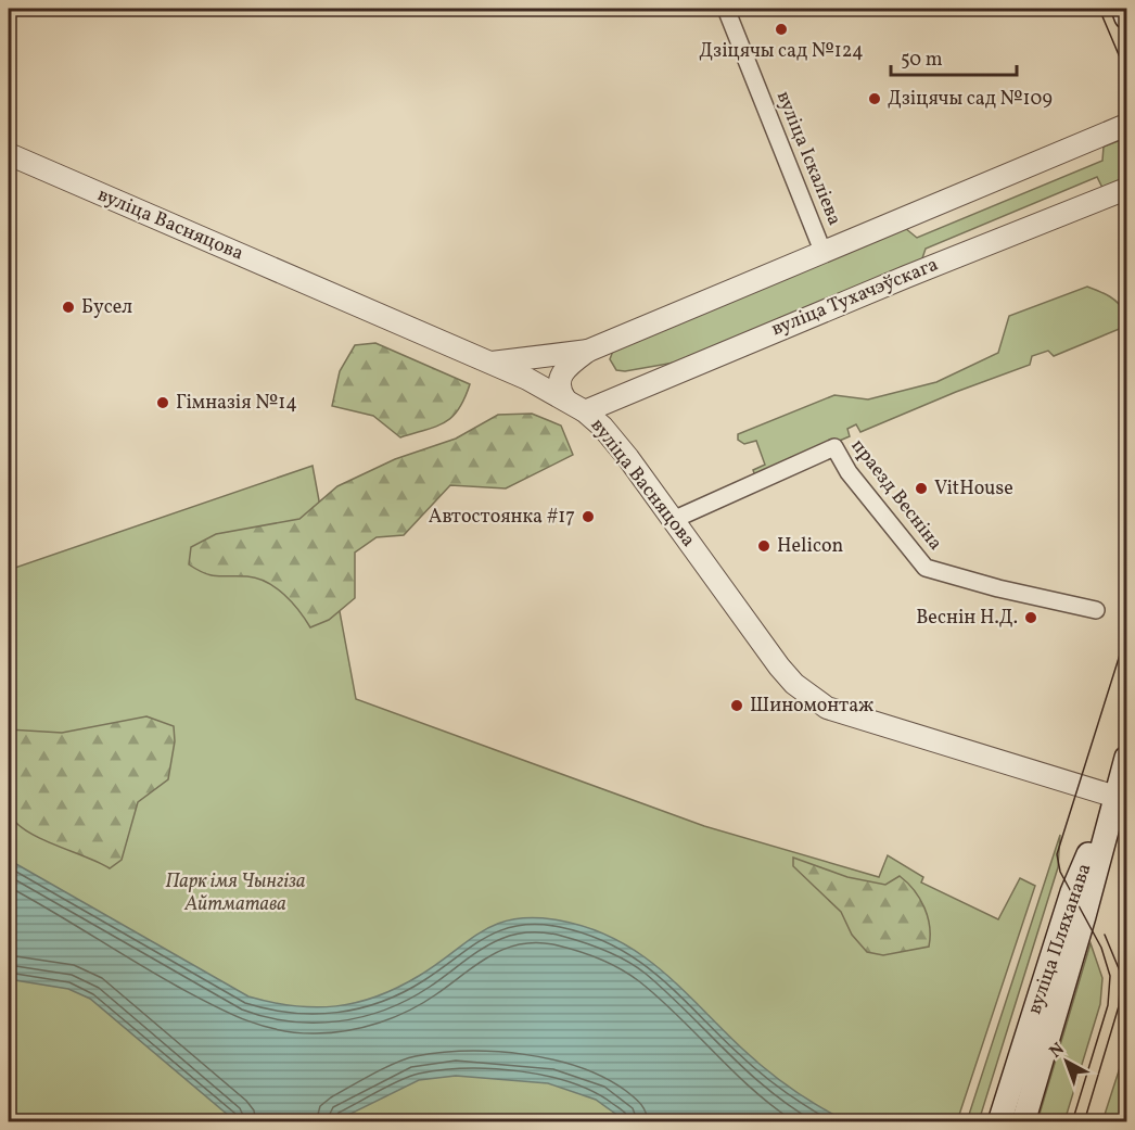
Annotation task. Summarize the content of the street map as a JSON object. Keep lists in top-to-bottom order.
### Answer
{
  "streets": {
    "main road": ["вуліца Пляханава"],
    "street": [
      "вуліца Іскаліева",
      "вуліца Васняцова",
      "вуліца Тухачэўскага",
      "праезд Весніна"
    ]
  },
  "crossings": [
    ["вуліца Васняцова", "вуліца Тухачэўскага"],
    ["вуліца Васняцова", "праезд Весніна"],
    ["вуліца Васняцова", "вуліца Пляханава"]
  ],
  "parks": ["Парк імя Чынгіза Айтматава"],
  "places": [
    "Дзіцячы сад №124",
    "Дзіцячы сад №109",
    "Бусел",
    "Гімназія №14",
    "VitHouse",
    "Автостоянка #17",
    "Helicon",
    "Веснін Н.Д.",
    "Шиномонтаж"
  ],
  "scale_bar": "50 m",
  "north": "top left"
}
